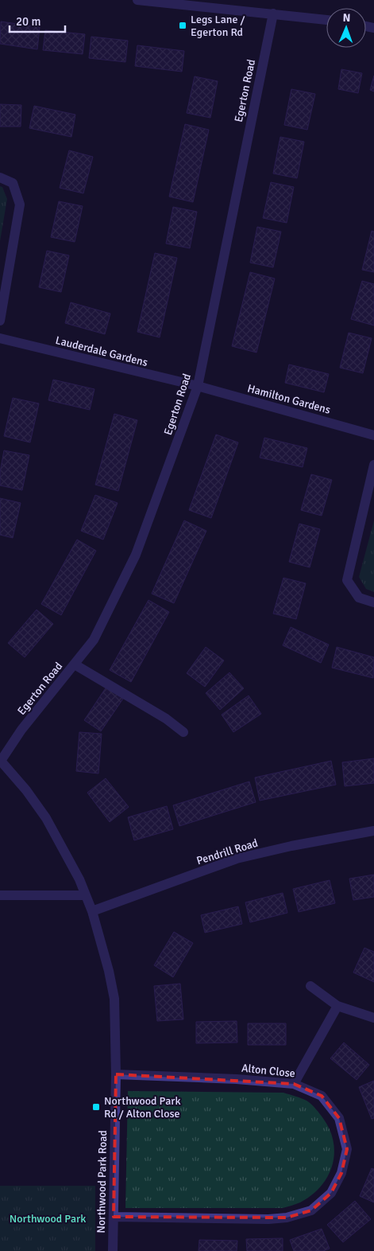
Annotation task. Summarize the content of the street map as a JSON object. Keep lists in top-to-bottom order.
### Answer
{
  "streets": {
    "street": [
      "Egerton Road",
      "Lauderdale Gardens",
      "Hamilton Gardens",
      "Pendrill Road",
      "Alton Close",
      "Northwood Park Road"
    ]
  },
  "crossings": [
    ["Egerton Road", "Lauderdale Gardens"],
    ["Egerton Road", "Hamilton Gardens"],
    ["Egerton Road", "Northwood Park Road"],
    ["Lauderdale Gardens", "Hamilton Gardens"],
    ["Pendrill Road", "Northwood Park Road"],
    ["Alton Close", "Northwood Park Road"]
  ],
  "parks": ["Northwood Park"],
  "places": {
    "transit": ["Legs Lane / Egerton Rd", "Northwood Park Rd / Alton Close"]
  },
  "scale_bar": "20 m",
  "north": "top"
}
